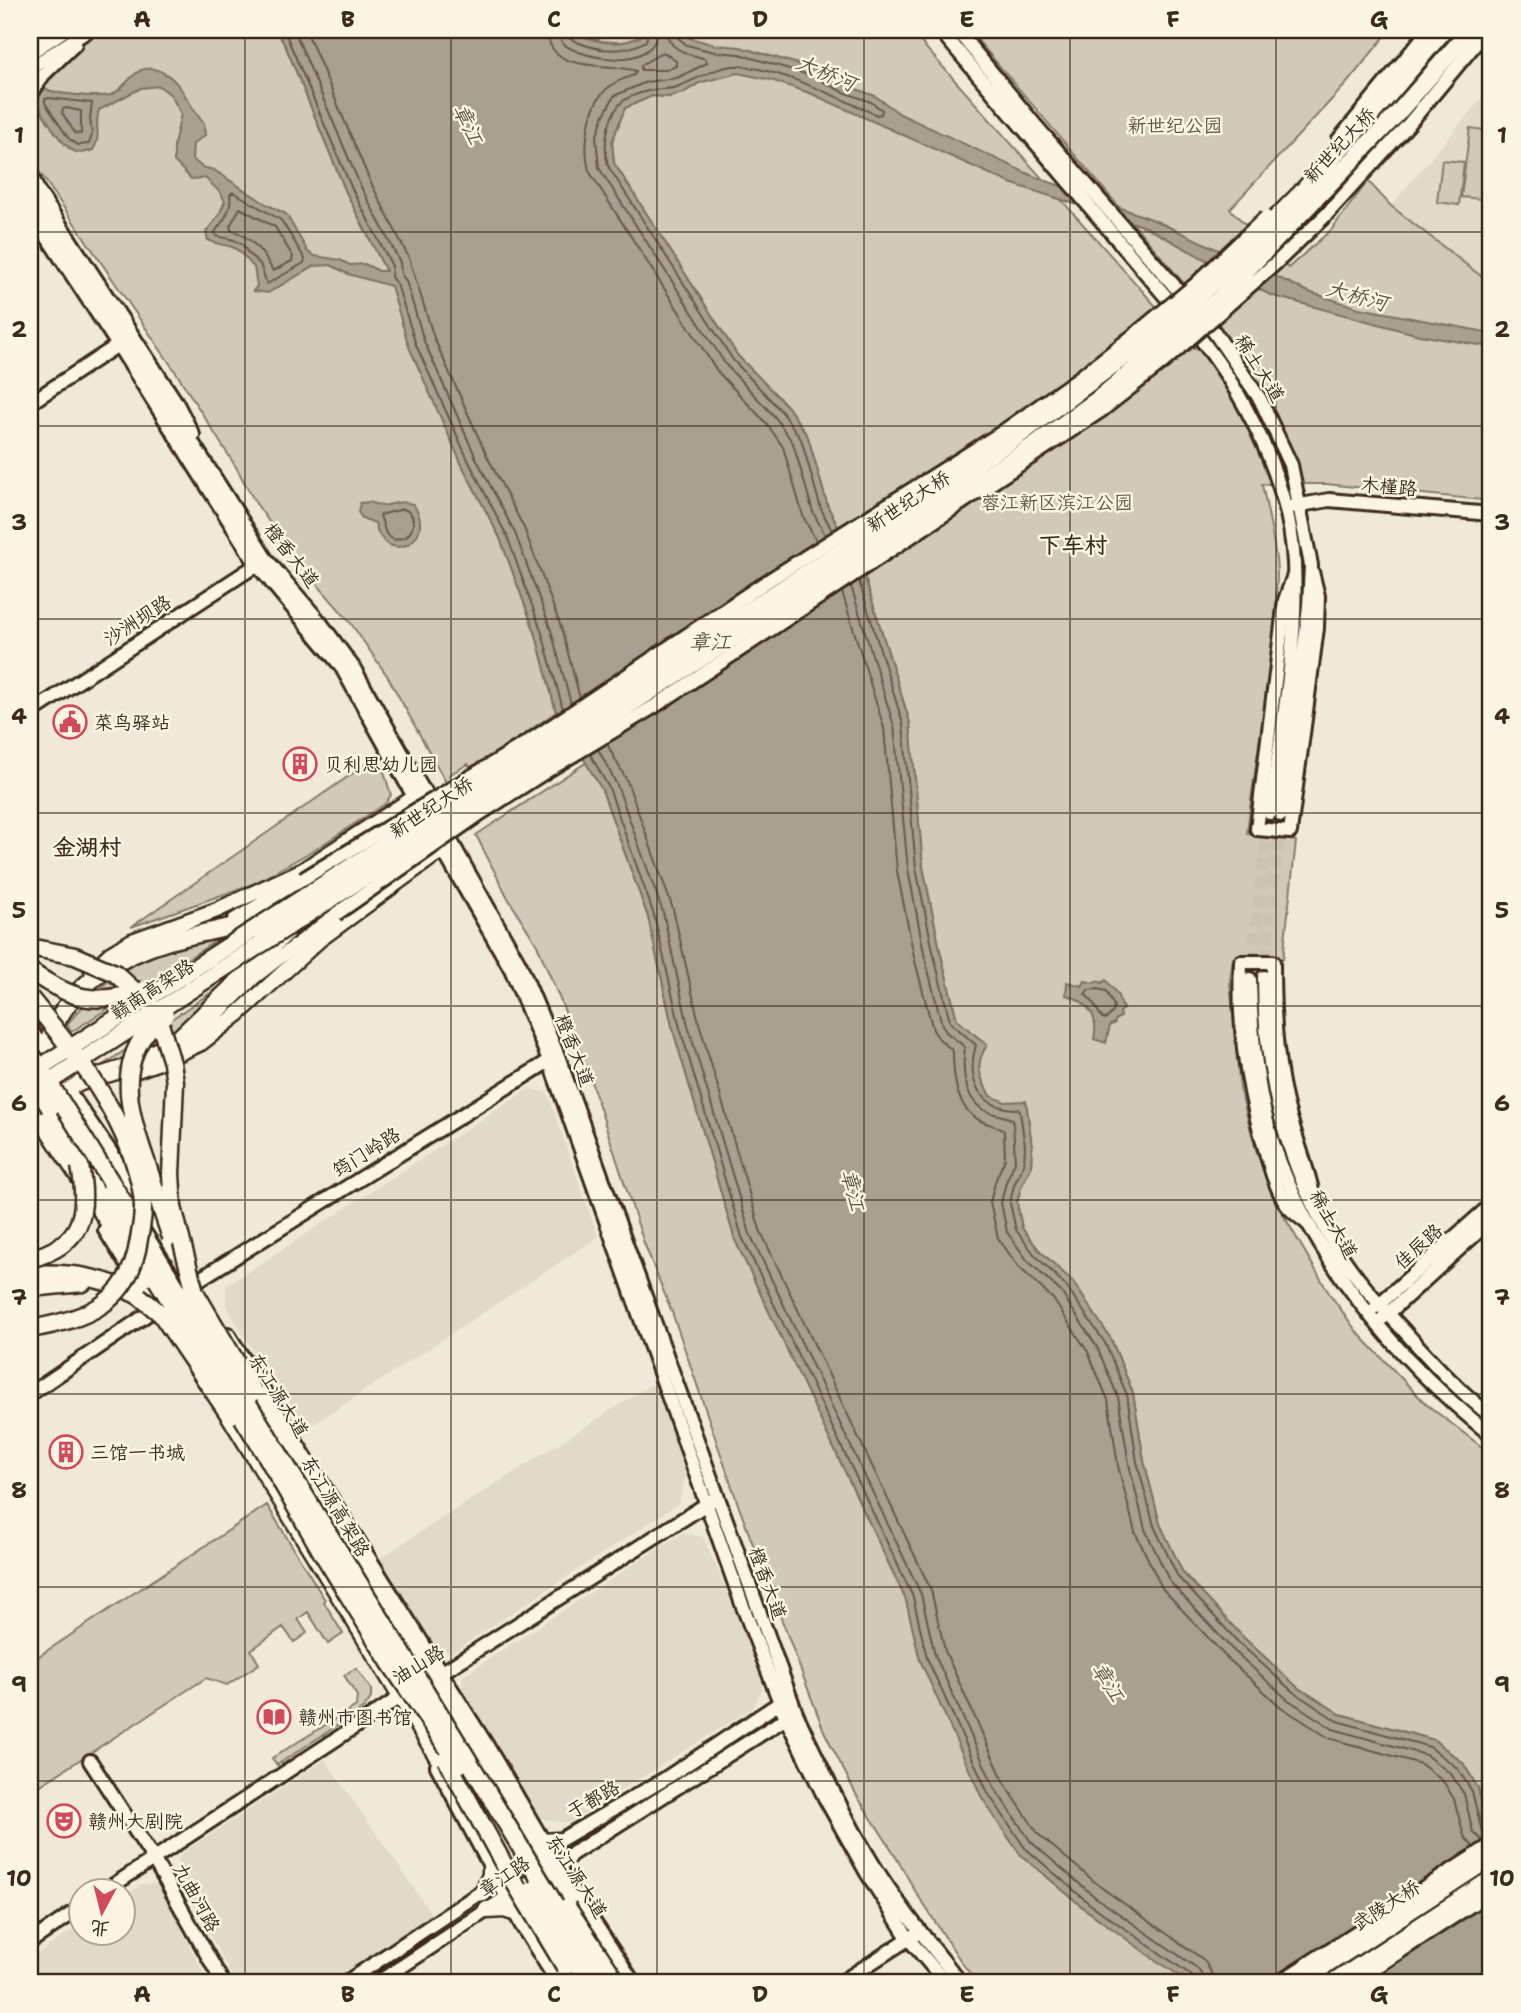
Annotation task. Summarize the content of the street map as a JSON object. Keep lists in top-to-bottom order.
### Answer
{
  "streets": {
    "highway": ["新世纪大桥", "赣南高架路", "东江源高架路"],
    "main road": ["东江源大道", "武陵大桥"],
    "street": [
      "稀土大道",
      "木槿路",
      "橙香大道",
      "沙洲坝路",
      "筠门岭路",
      "佳辰路",
      "油山路",
      "于都路",
      "章江路",
      "九曲河路"
    ]
  },
  "crossings": [
    ["新世纪大桥", "赣南高架路"],
    ["稀土大道", "木槿路"],
    ["稀土大道", "佳辰路"],
    ["橙香大道", "沙洲坝路"],
    ["橙香大道", "筠门岭路"],
    ["橙香大道", "油山路"],
    ["橙香大道", "于都路"],
    ["橙香大道", "章江路"],
    ["赣南高架路", "东江源高架路"],
    ["东江源大道", "东江源高架路"],
    ["东江源大道", "油山路"],
    ["东江源大道", "于都路"],
    ["东江源大道", "章江路"],
    ["油山路", "九曲河路"]
  ],
  "districts": ["下车村", "金湖村"],
  "water": ["大桥河", "章江"],
  "parks": ["新世纪公园", "蓉江新区滨江公园"],
  "places": {
    "public building": ["菜鸟驿站"],
    "building": ["贝利思幼儿园", "三馆一书城"],
    "library": ["赣州市图书馆"],
    "theatre": ["赣州大剧院"]
  },
  "north": "bottom",
  "grid": {
    "columns": [
      "A",
      "B",
      "C",
      "D",
      "E",
      "F",
      "G"
    ],
    "rows": [
      "1",
      "2",
      "3",
      "4",
      "5",
      "6",
      "7",
      "8",
      "9",
      "10"
    ]
  }
}
